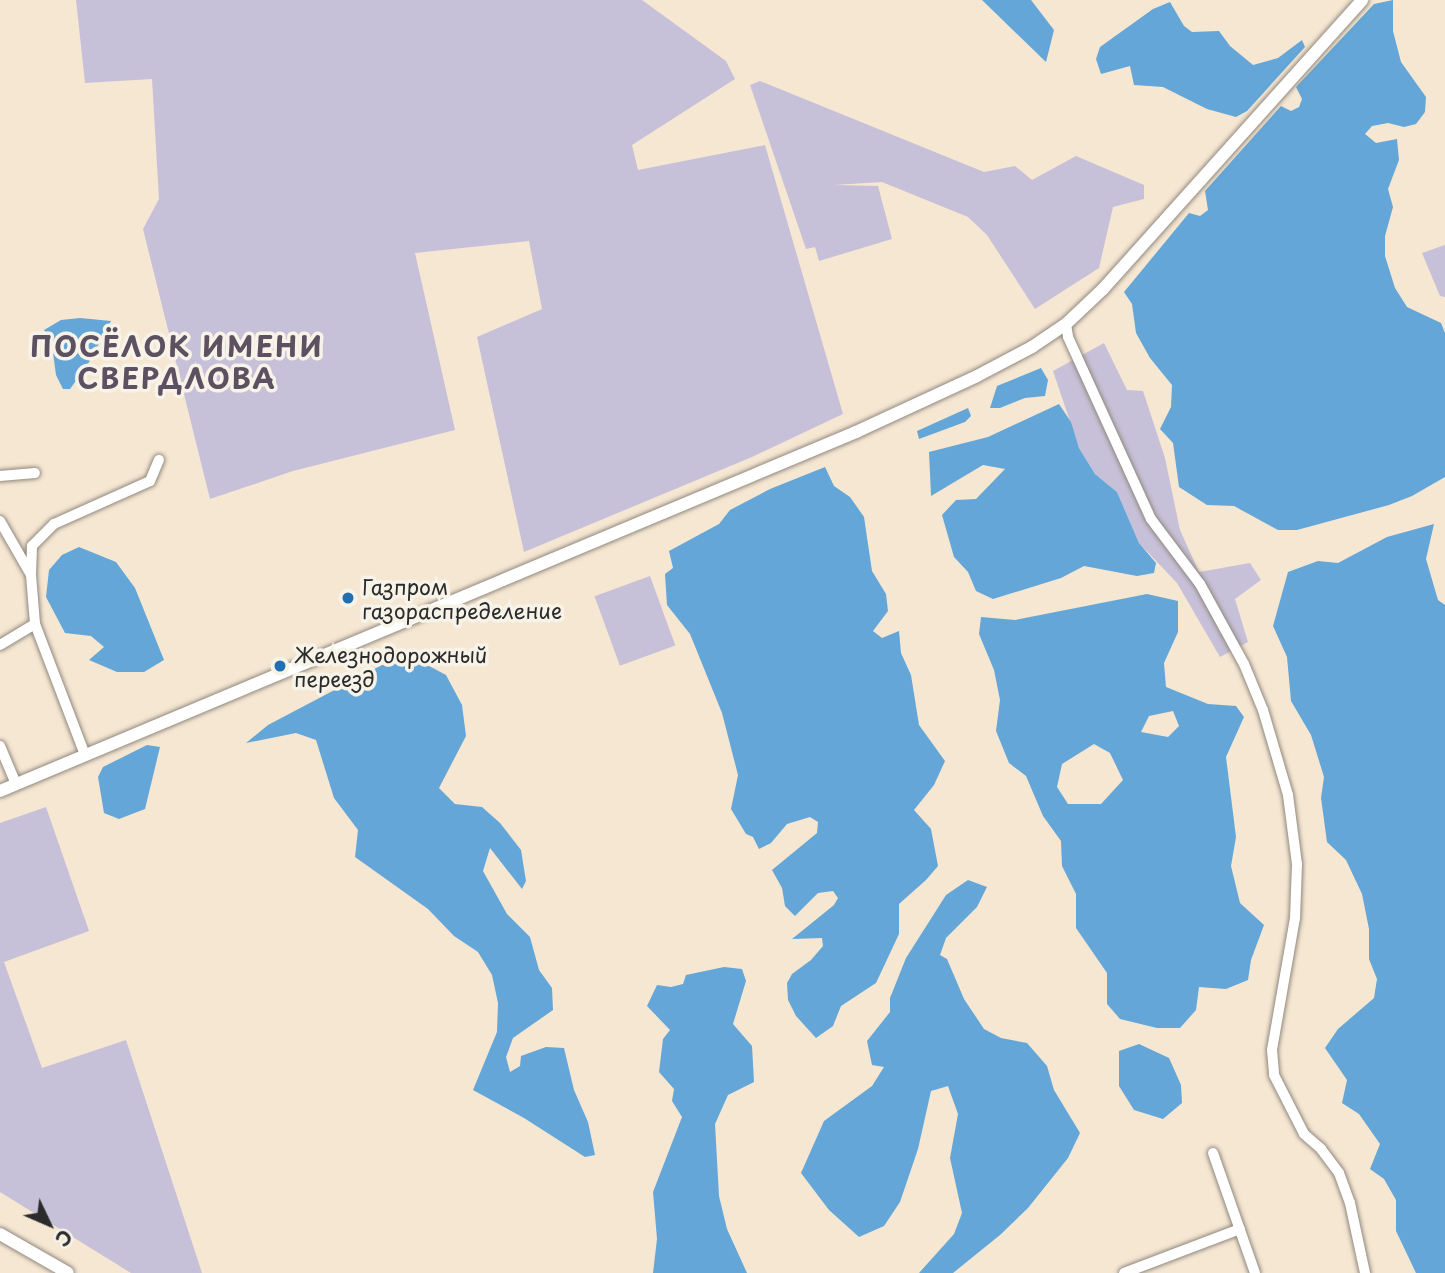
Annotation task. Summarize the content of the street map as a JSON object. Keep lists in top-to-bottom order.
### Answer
{
  "districts": ["ПОСЁЛОК ИМЕНИ СВЕРДЛОВА"],
  "places": ["Газпром газораспределение", "Железнодорожный переезд"],
  "north": "bottom right"
}
